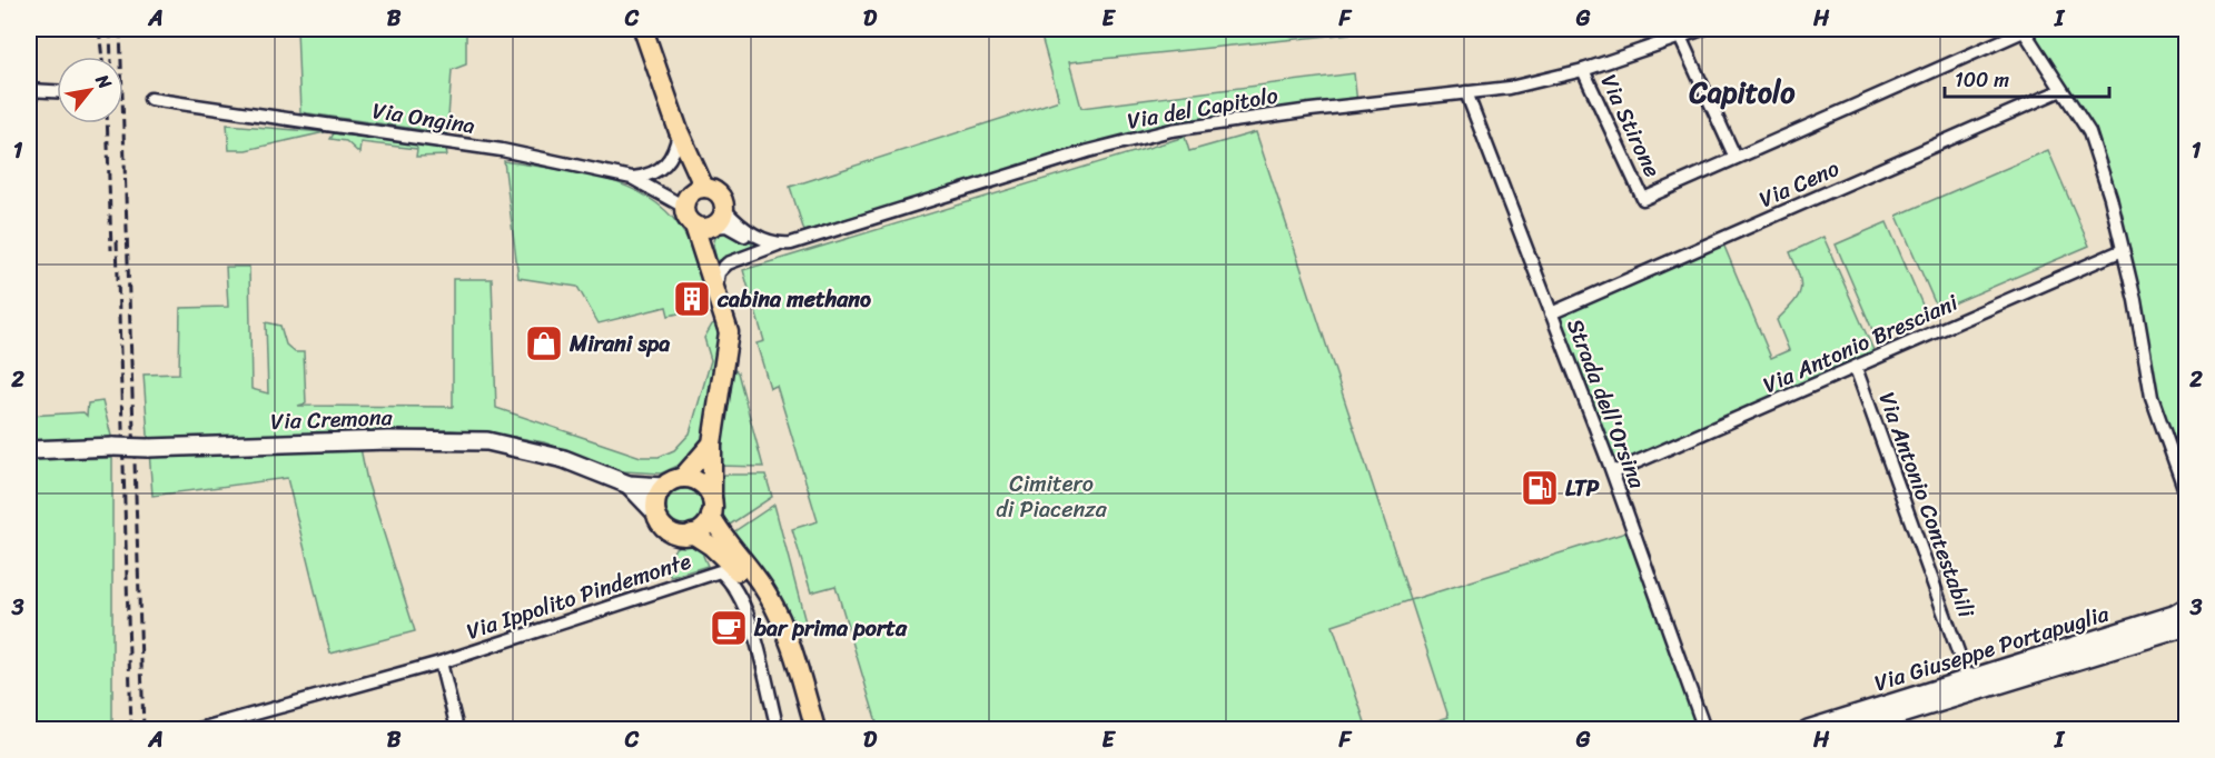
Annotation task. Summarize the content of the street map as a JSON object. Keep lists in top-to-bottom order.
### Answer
{
  "streets": {
    "main road": ["Via Cremona", "Via Giuseppe Portapuglia"],
    "street": [
      "Via del Capitolo",
      "Via Ongina",
      "Via Stirone",
      "Via Ceno",
      "Via Antonio Bresciani",
      "Strada dell'Orsina",
      "Via Antonio Contestabili",
      "Via Ippolito Pindemonte"
    ]
  },
  "crossings": [
    ["Via del Capitolo", "Via Stirone"],
    ["Via del Capitolo", "Strada dell'Orsina"],
    ["Via Ceno", "Strada dell'Orsina"],
    ["Via Antonio Bresciani", "Strada dell'Orsina"],
    ["Via Antonio Bresciani", "Via Antonio Contestabili"],
    ["Via Antonio Contestabili", "Via Giuseppe Portapuglia"]
  ],
  "districts": ["Capitolo"],
  "parks": ["Cimitero di Piacenza"],
  "places": {
    "building": ["cabina methano"],
    "shop": ["Mirani spa"],
    "fuel station": ["LTP"],
    "cafe": ["bar prima porta"]
  },
  "scale_bar": "100 m",
  "north": "top right",
  "grid": {
    "columns": [
      "A",
      "B",
      "C",
      "D",
      "E",
      "F",
      "G",
      "H",
      "I"
    ],
    "rows": ["1", "2", "3"]
  }
}
